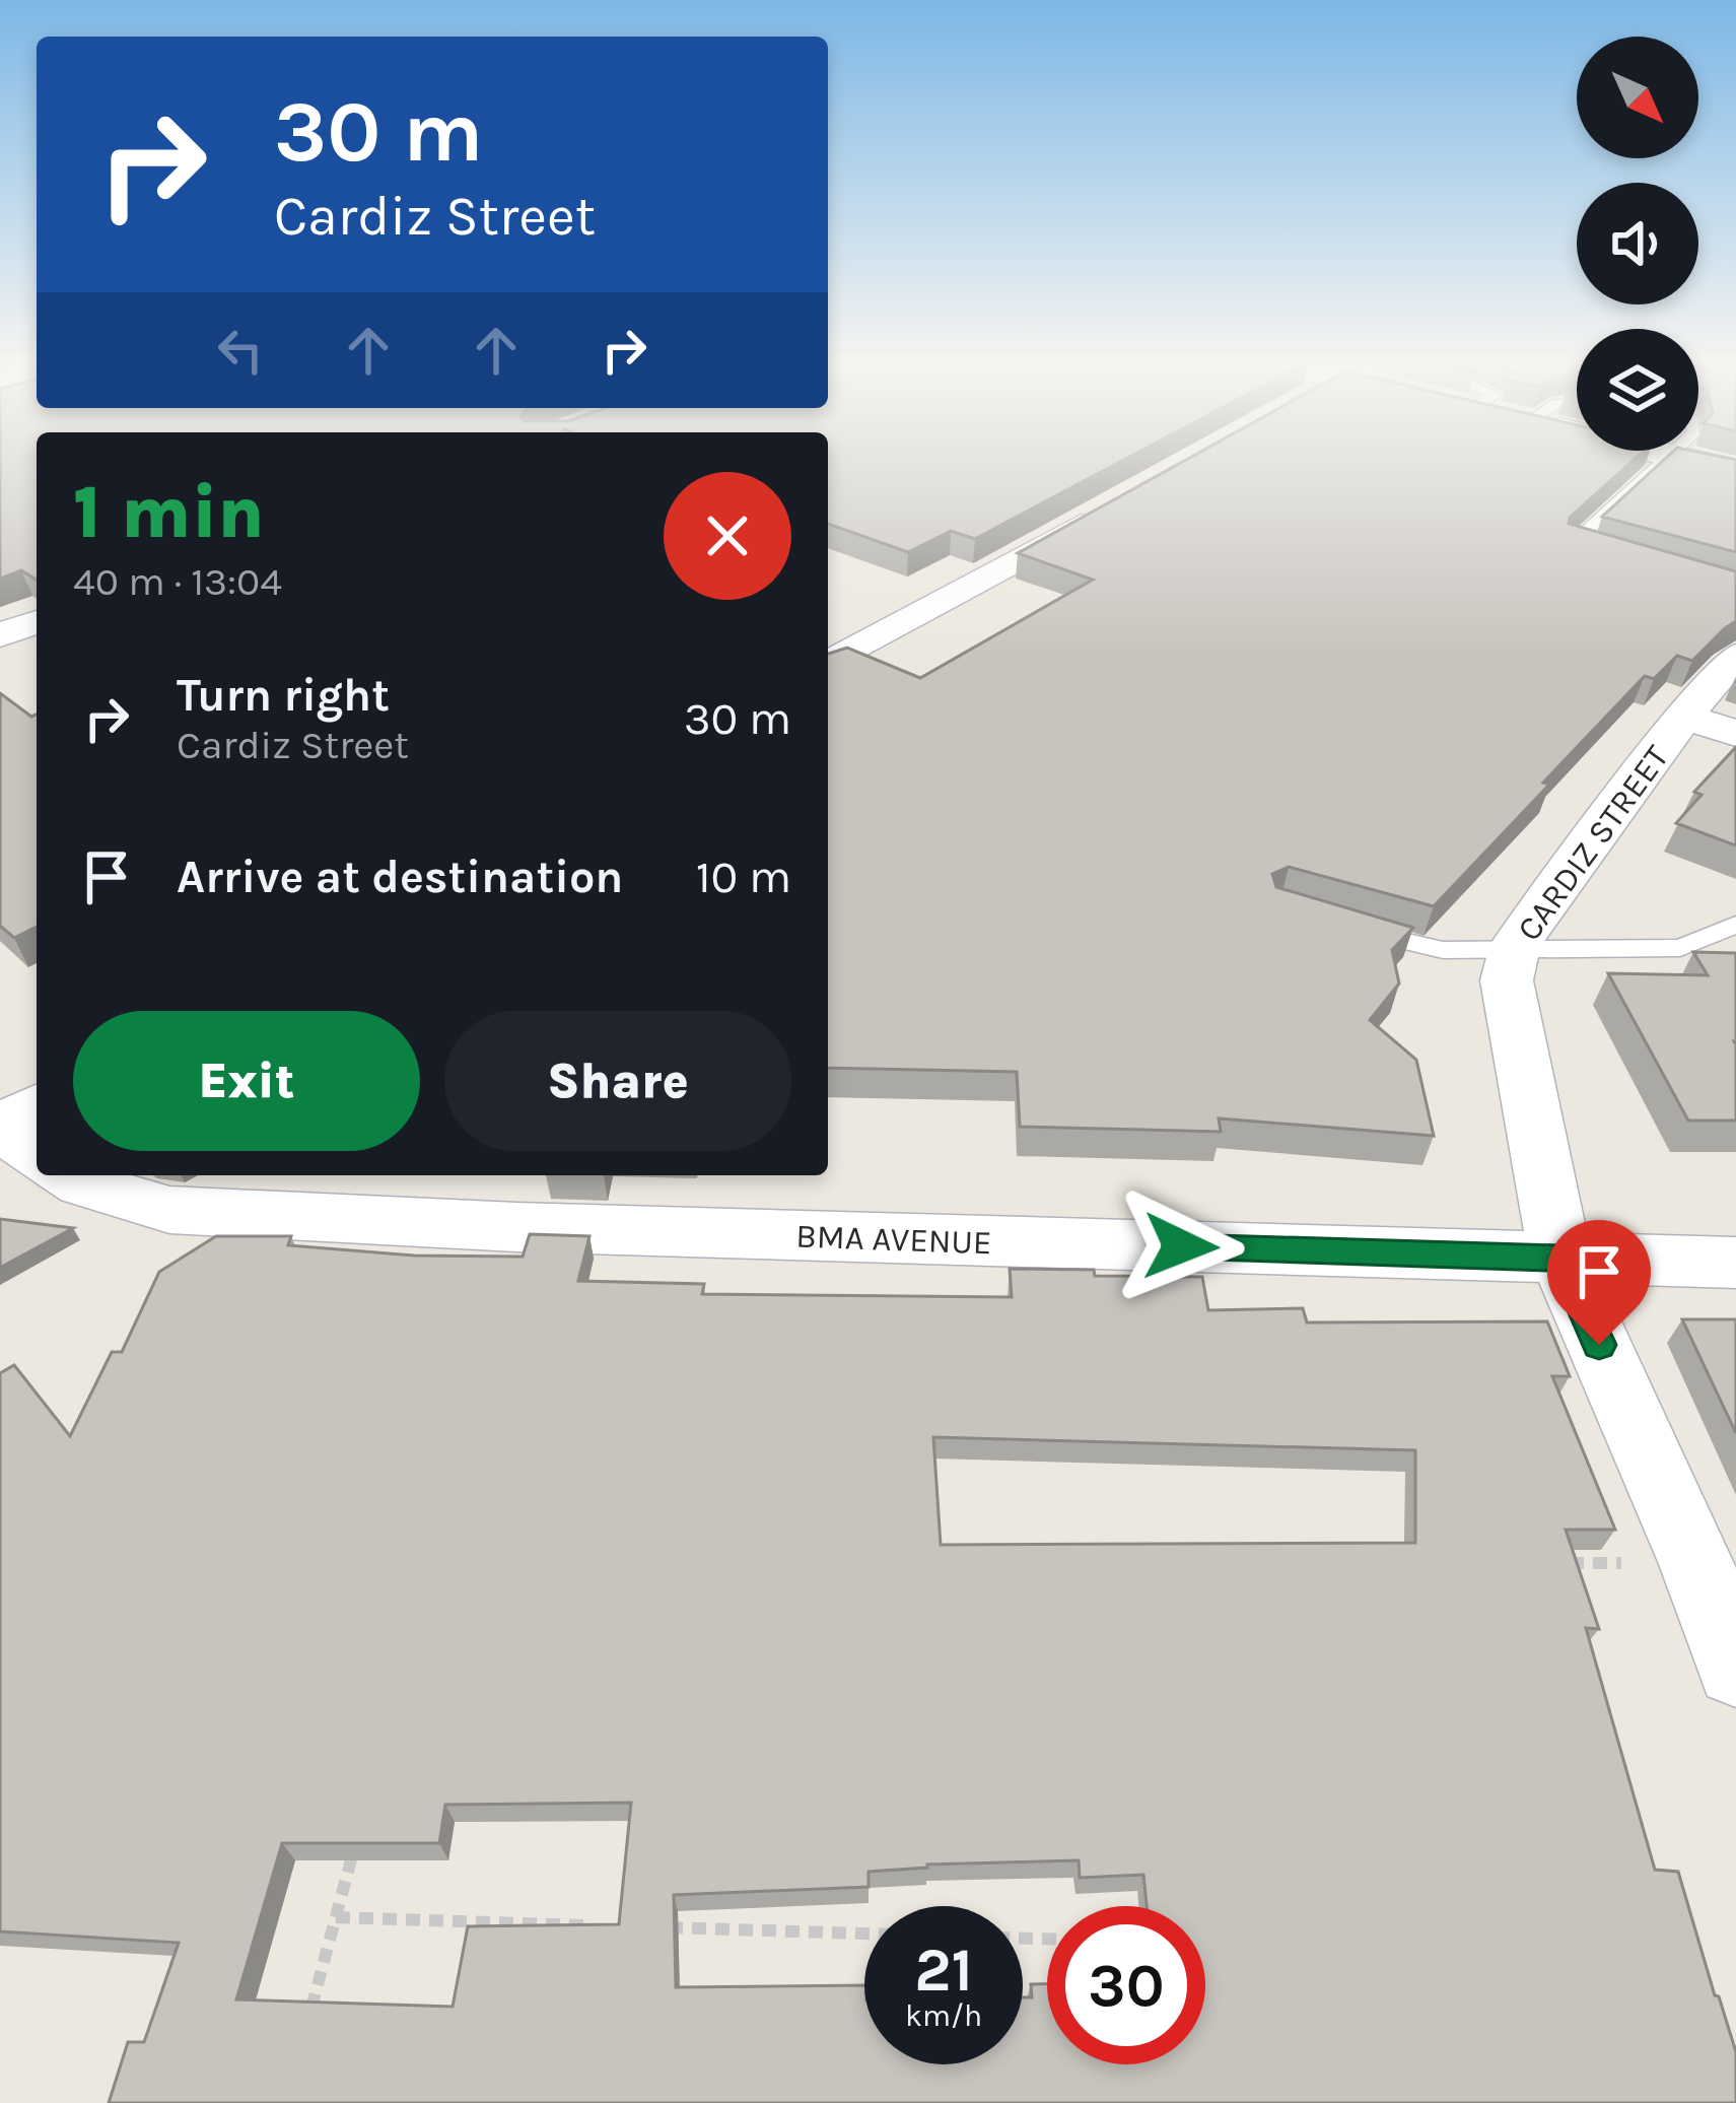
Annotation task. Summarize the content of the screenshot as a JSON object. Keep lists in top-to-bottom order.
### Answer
{
  "streets": {
    "street": ["CARDIZ STREET", "BMA AVENUE"]
  },
  "crossings": [
    ["CARDIZ STREET", "BMA AVENUE"]
  ],
  "north": "bottom right",
  "page": {
    "turn": ["30 m", "Cardiz Street"],
    "heading": ["1 min", "40 m · 13:04"],
    "list": [
      {
        "name": "Turn right",
        "note": "Cardiz Street",
        "value": "30 m"
      },
      {
        "name": "Arrive at destination",
        "value": "10 m"
      }
    ],
    "buttons": ["Exit", "Share"],
    "speed": "21 km/h",
    "limit": "30"
  }
}
